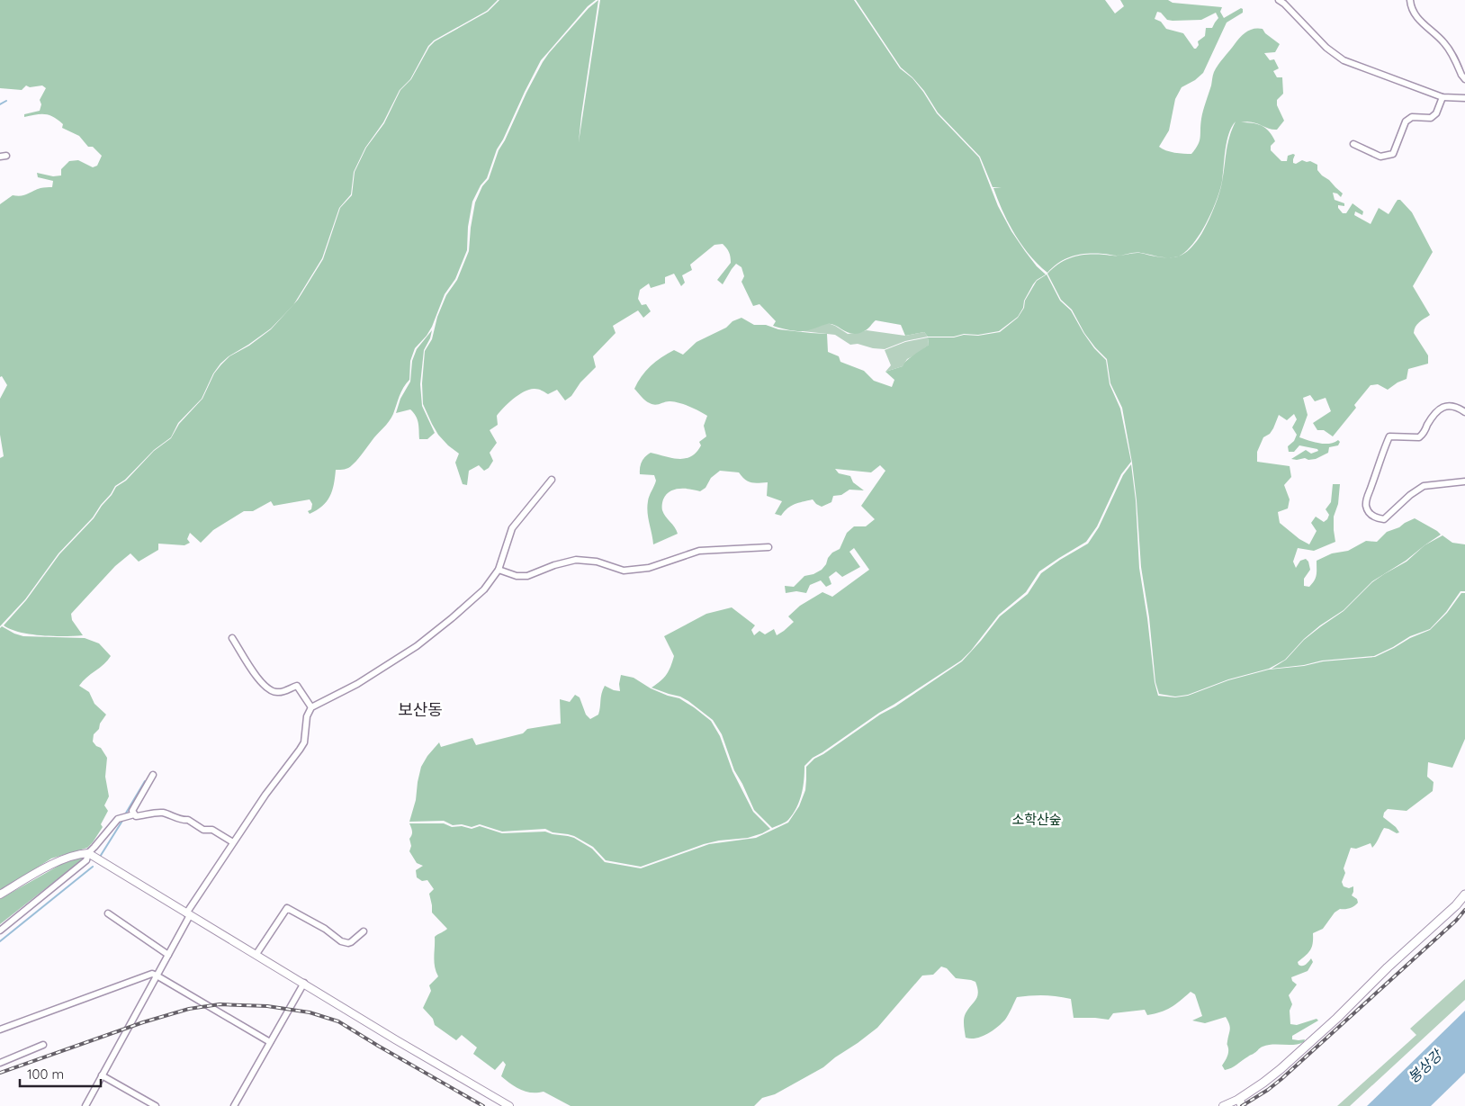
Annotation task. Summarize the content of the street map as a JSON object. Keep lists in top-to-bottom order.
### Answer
{
  "districts": ["보산동"],
  "water": ["봉상강"],
  "parks": ["소학산숲"],
  "scale_bar": "100 m"
}
